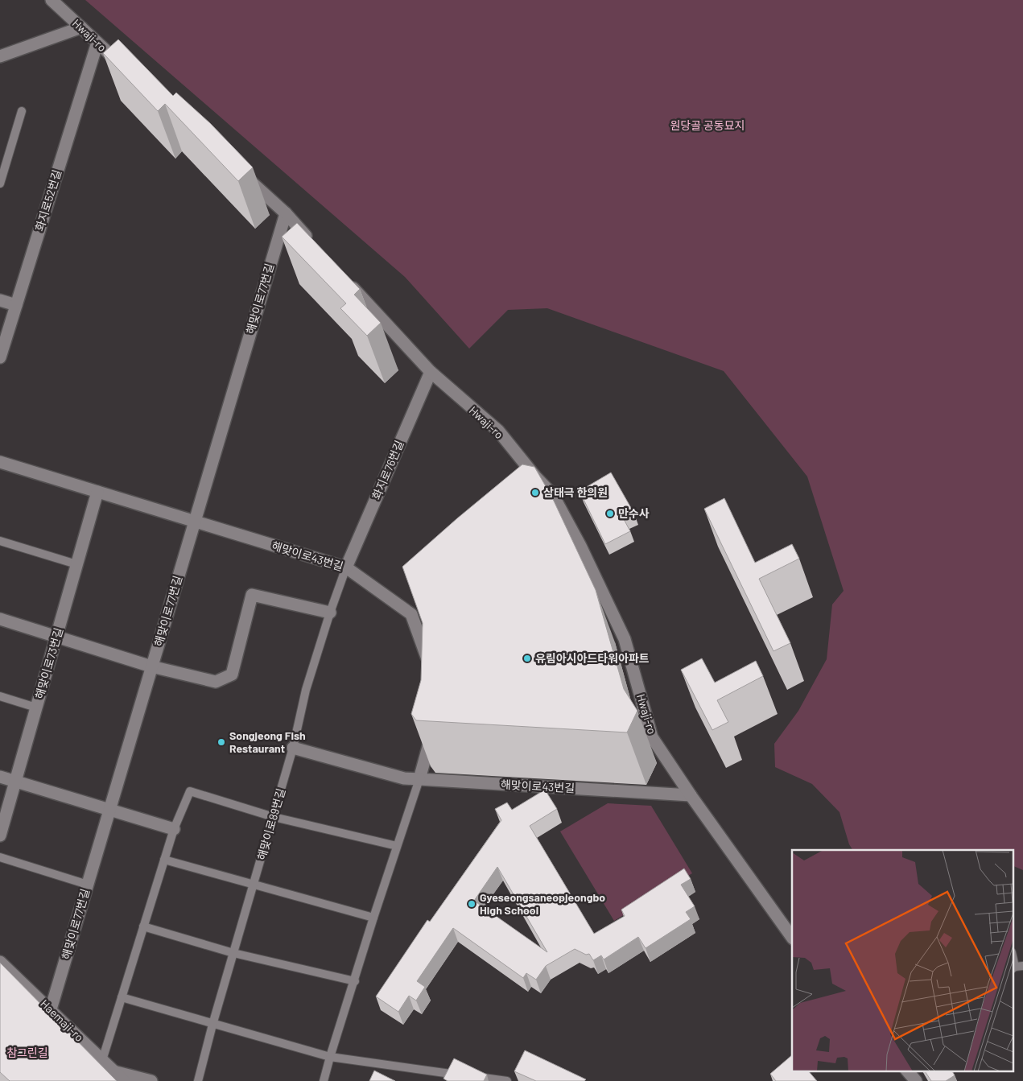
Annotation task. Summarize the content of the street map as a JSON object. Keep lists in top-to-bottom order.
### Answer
{
  "streets": {
    "street": [
      "Hwaji-ro",
      "화지로52번길",
      "해맞이로77번길",
      "화지로76번길",
      "해맞이로43번길",
      "해맞이로73번길",
      "Haemaji-ro"
    ],
    "lane": ["해맞이로89번길"]
  },
  "crossings": [
    ["Hwaji-ro", "화지로52번길"],
    ["Hwaji-ro", "화지로76번길"],
    ["Hwaji-ro", "해맞이로43번길"],
    ["해맞이로77번길", "해맞이로43번길"],
    ["해맞이로77번길", "Haemaji-ro"],
    ["화지로76번길", "해맞이로43번길"],
    ["화지로76번길", "해맞이로89번길"],
    ["해맞이로43번길", "해맞이로73번길"],
    ["해맞이로43번길", "해맞이로89번길"]
  ],
  "parks": ["원당골 공동묘지", "참그린길"],
  "places": [
    "삼태극 한의원",
    "만수사",
    "유림아시아드타워아파트",
    "Songjeong Fish Restaurant",
    "Gyeseongsaneopjeongbo High School"
  ]
}
